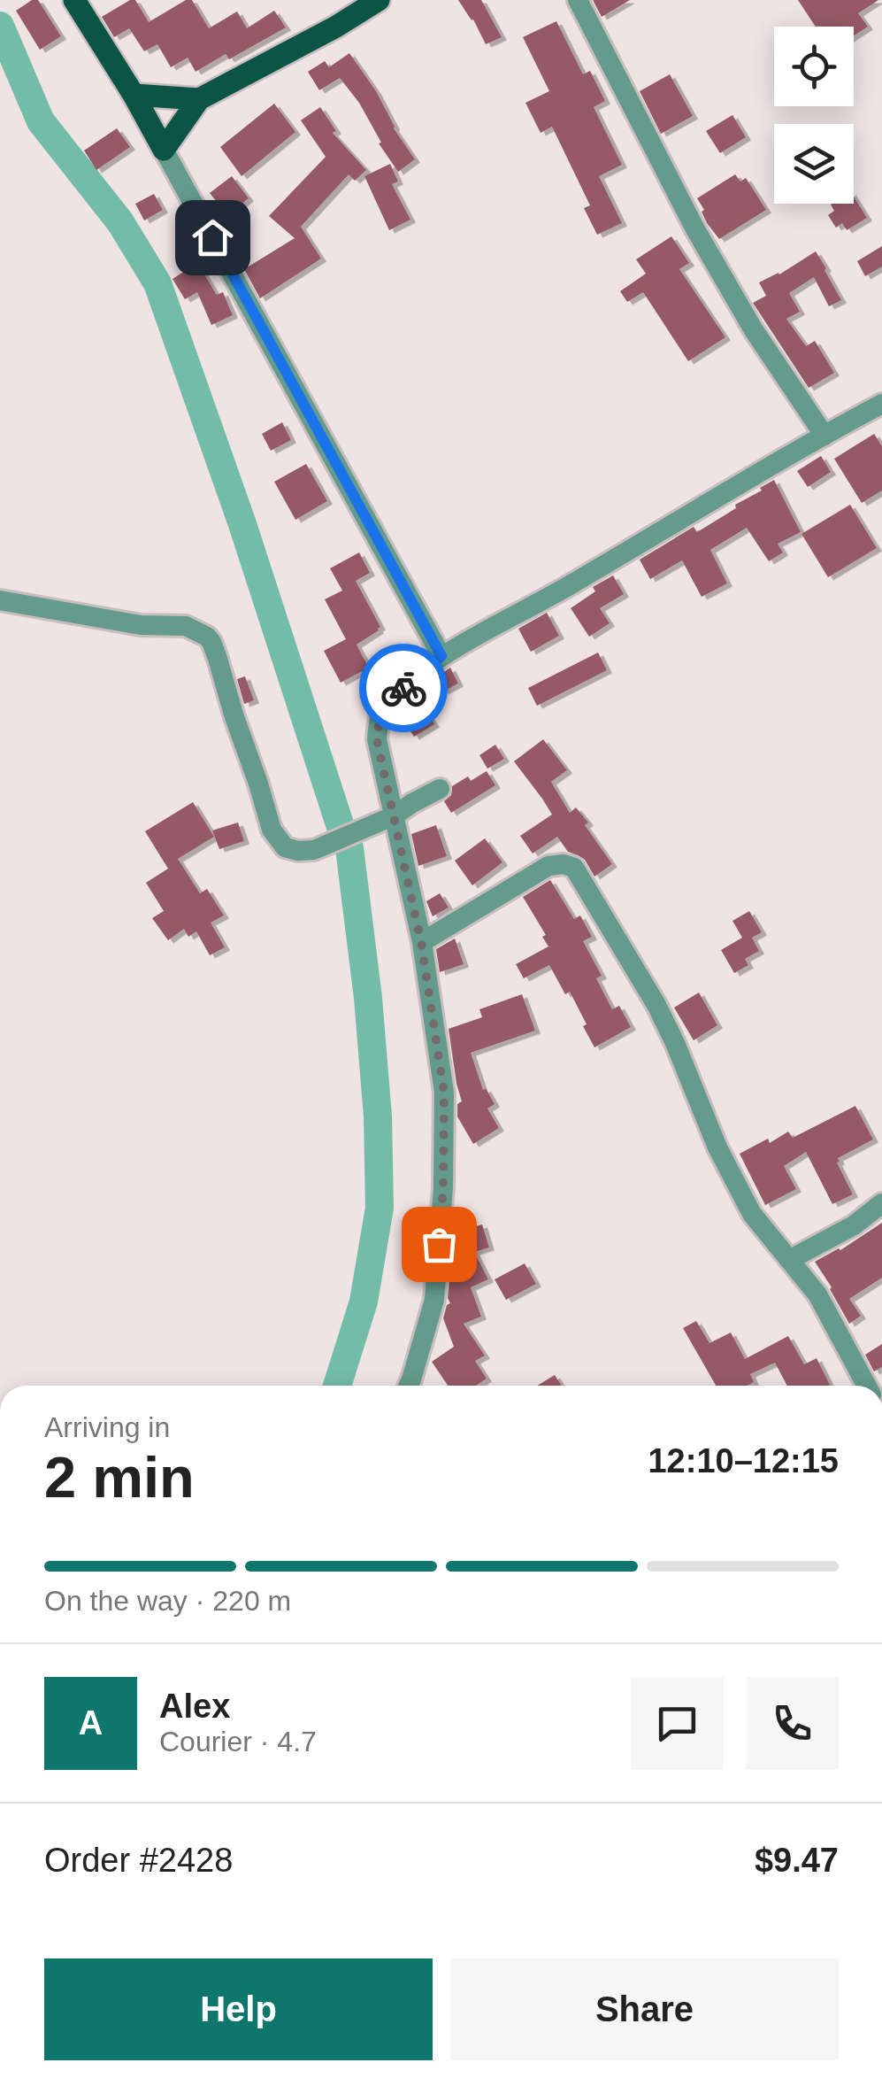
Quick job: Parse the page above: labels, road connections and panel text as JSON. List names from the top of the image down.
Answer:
{
  "page": {
    "heading": ["2 min", "Arriving in", "12:10–12:15"],
    "panel": [
      "Alex",
      "Courier · 4.7",
      "Order #2428",
      "$9.47"
    ],
    "bar": "On the way · 220 m",
    "round": "A",
    "buttons": ["Help", "Share"]
  }
}
